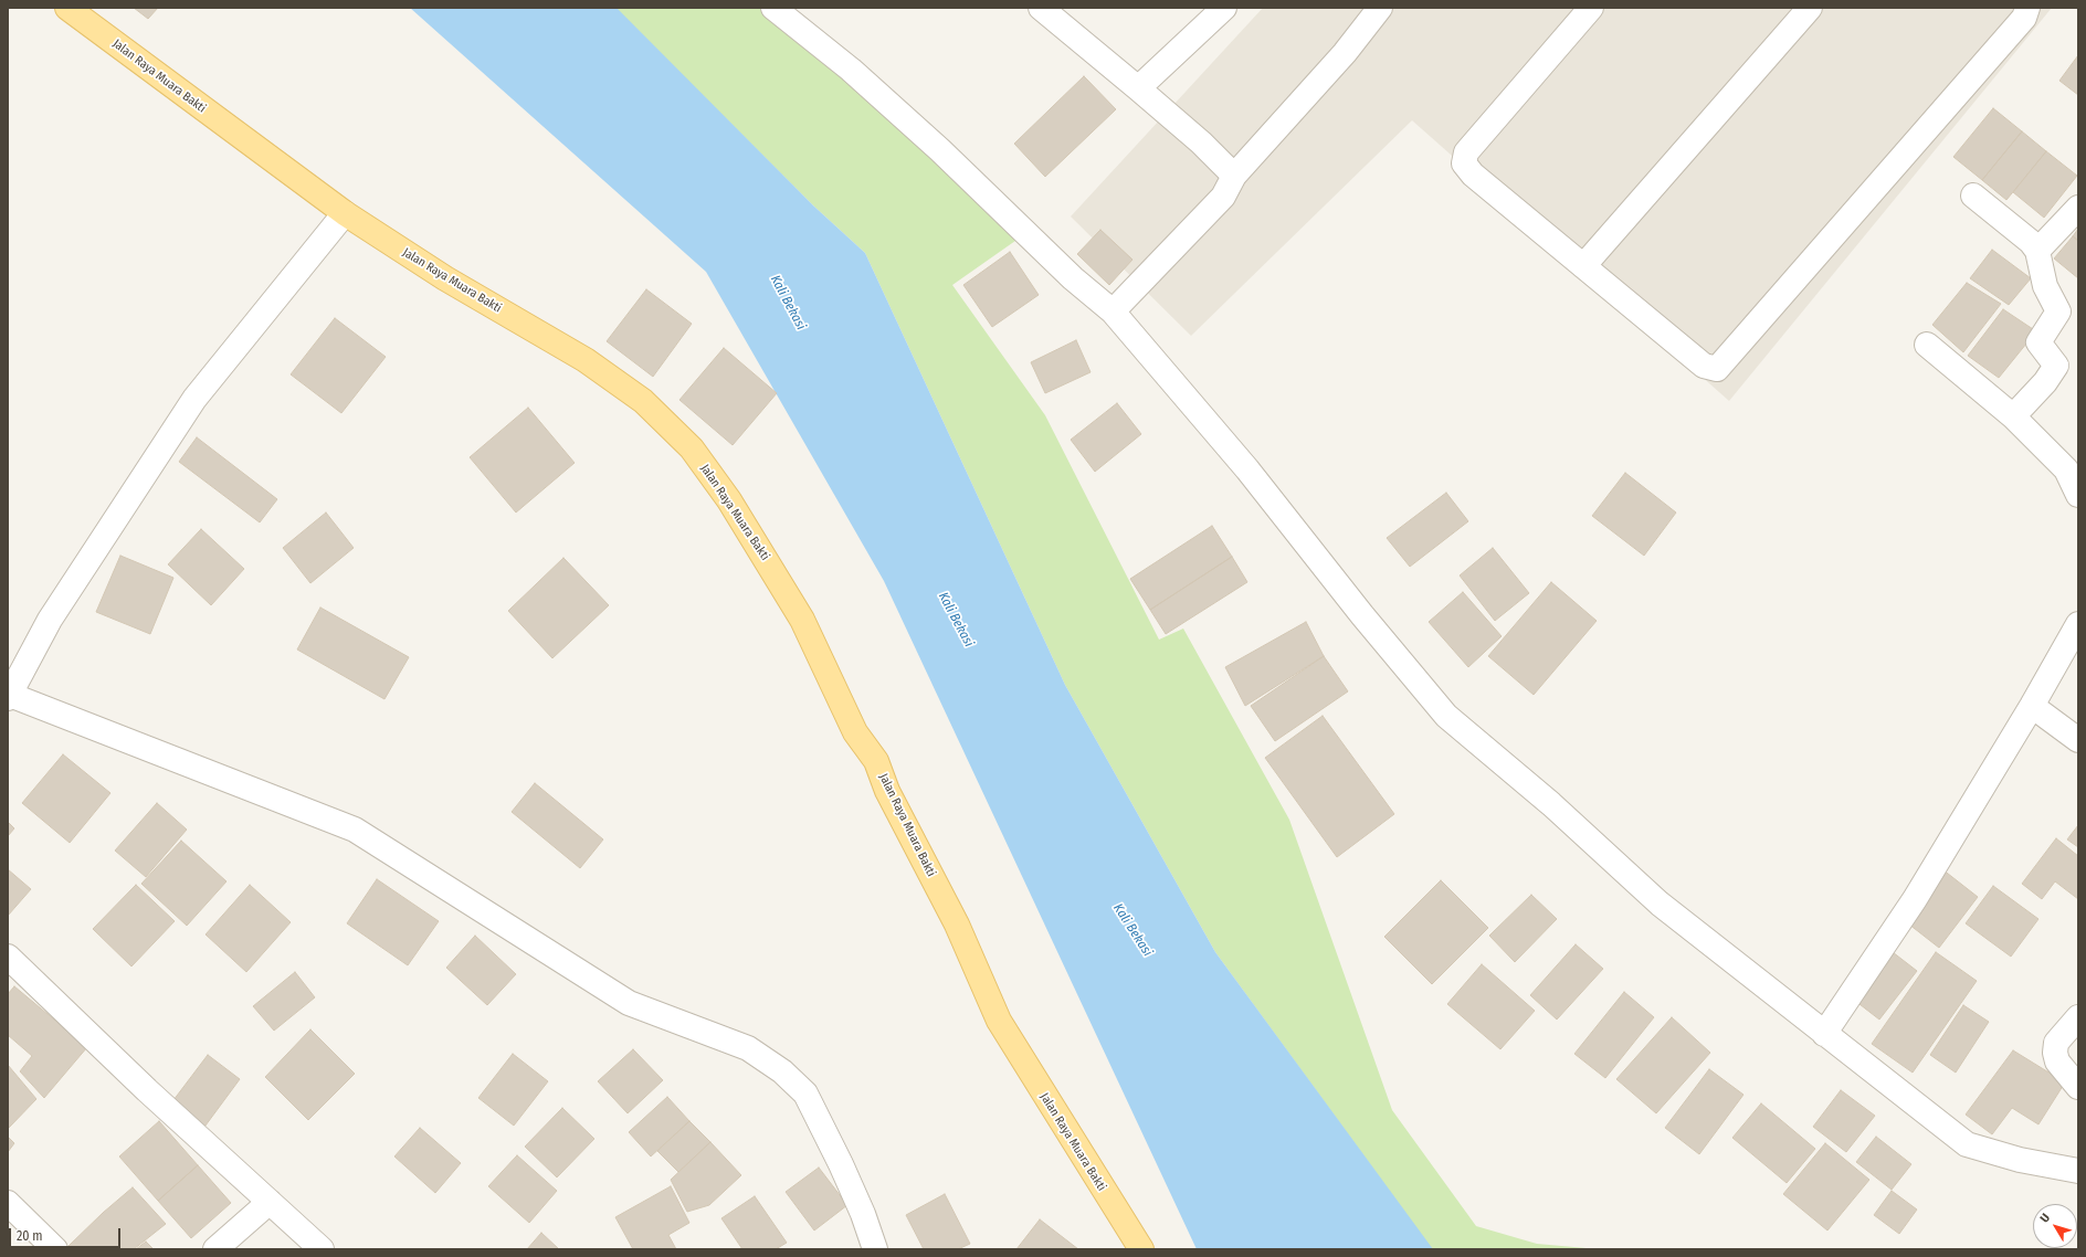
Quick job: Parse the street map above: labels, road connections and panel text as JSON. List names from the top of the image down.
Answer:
{
  "streets": {
    "main road": ["Jalan Raya Muara Bakti"]
  },
  "water": ["Kali Bekasi"],
  "scale_bar": "20 m",
  "north": "top left"
}
